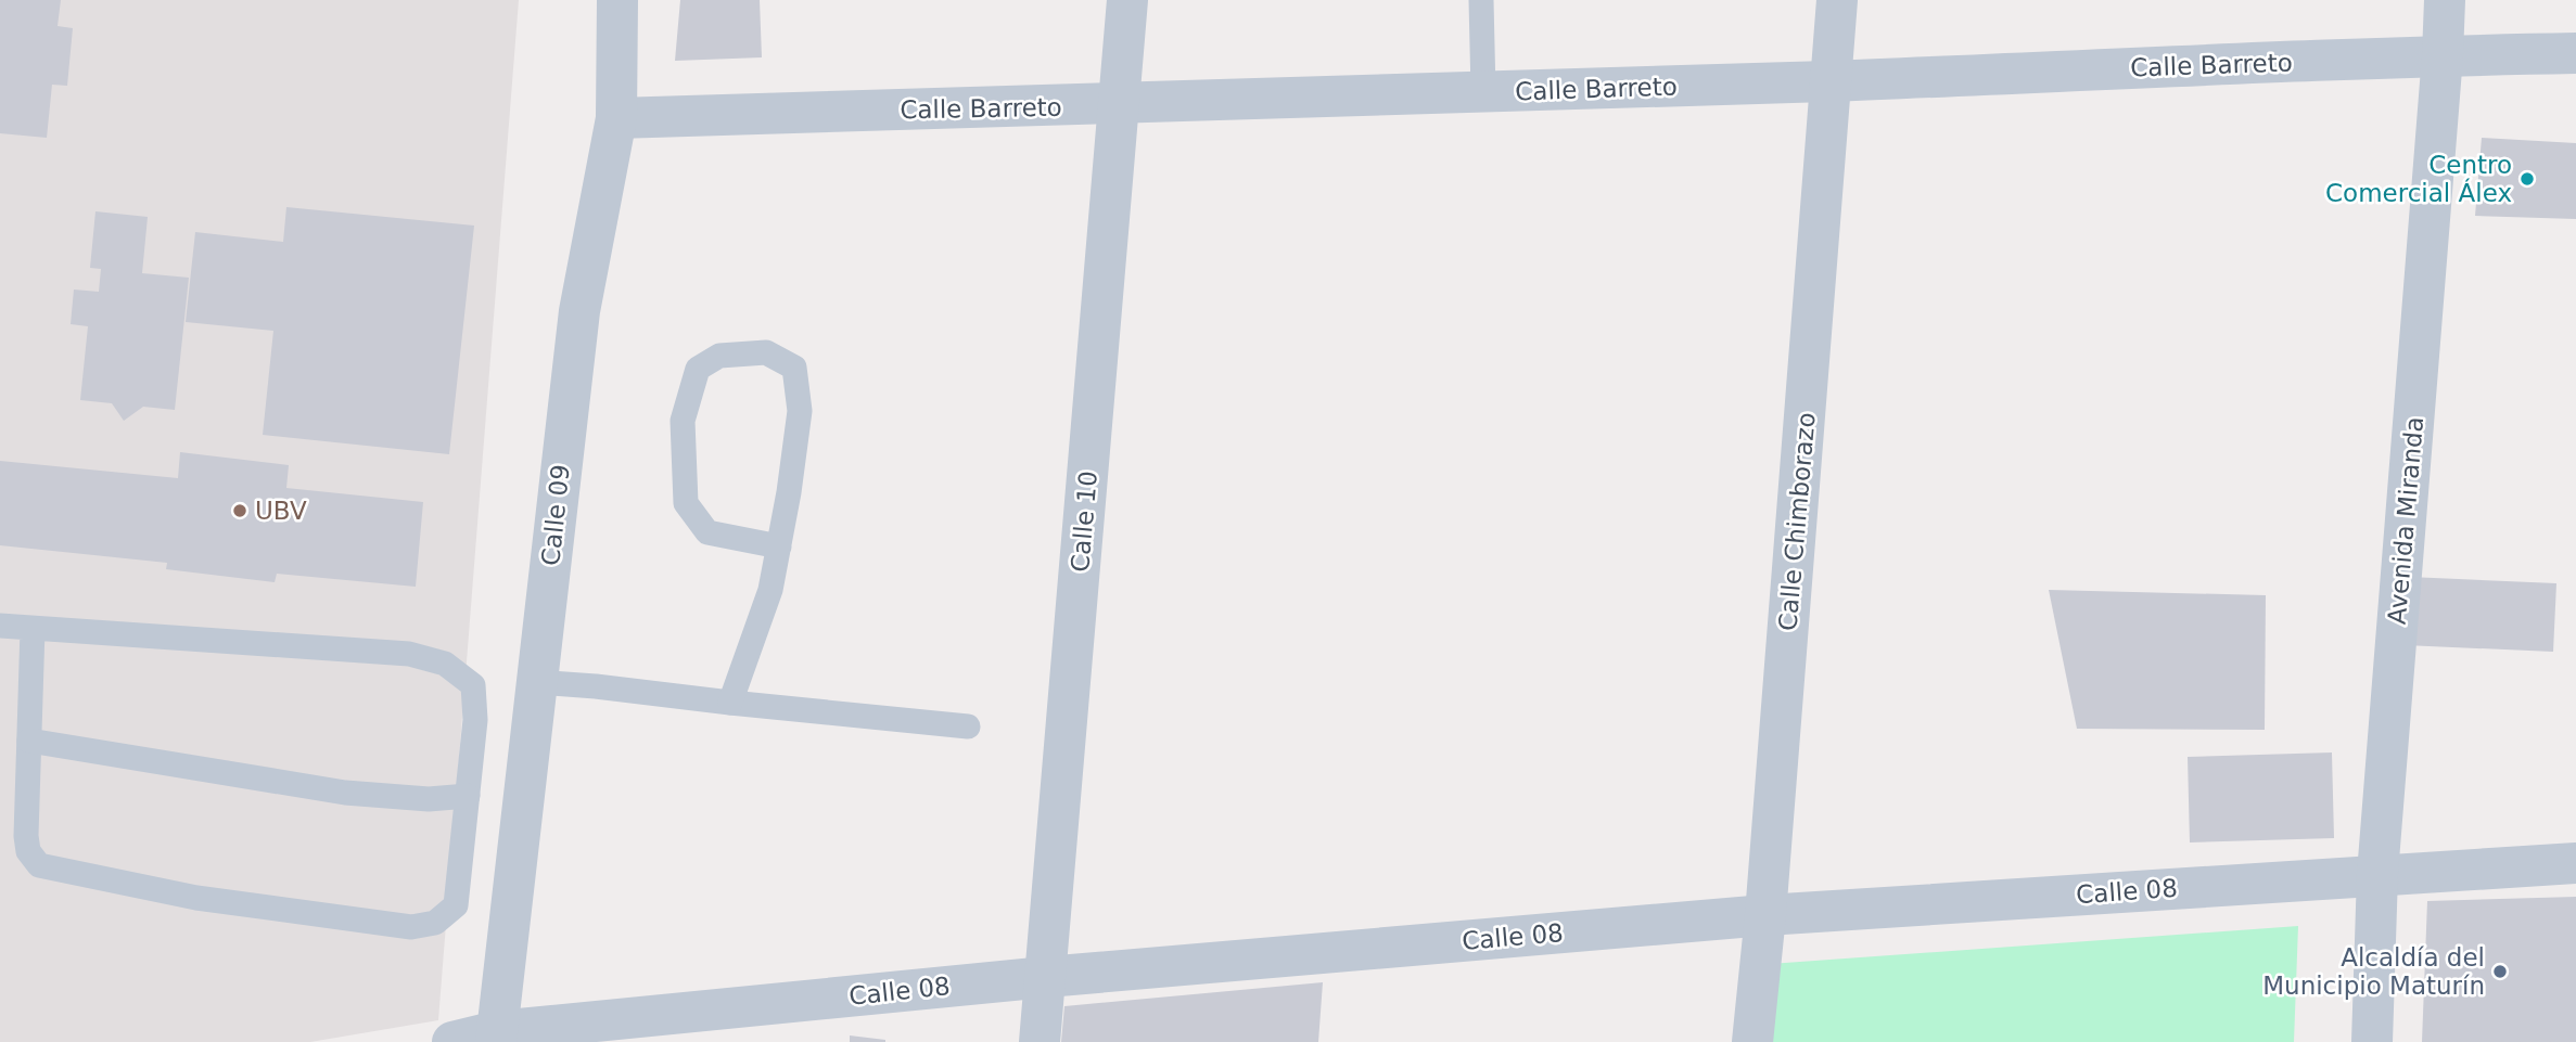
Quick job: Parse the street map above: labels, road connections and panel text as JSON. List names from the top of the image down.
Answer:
{
  "streets": {
    "street": [
      "Calle Barreto",
      "Calle 09",
      "Avenida Miranda",
      "Calle 10",
      "Calle Chimborazo",
      "Calle 08"
    ]
  },
  "crossings": [
    ["Calle Barreto", "Calle 09"],
    ["Calle Barreto", "Avenida Miranda"],
    ["Calle Barreto", "Calle 10"],
    ["Calle Barreto", "Calle Chimborazo"],
    ["Calle 09", "Calle 08"],
    ["Avenida Miranda", "Calle 08"],
    ["Calle 10", "Calle 08"],
    ["Calle Chimborazo", "Calle 08"]
  ],
  "places": ["Centro Comercial Álex", "UBV", "Alcaldía del Municipio Maturín"]
}
